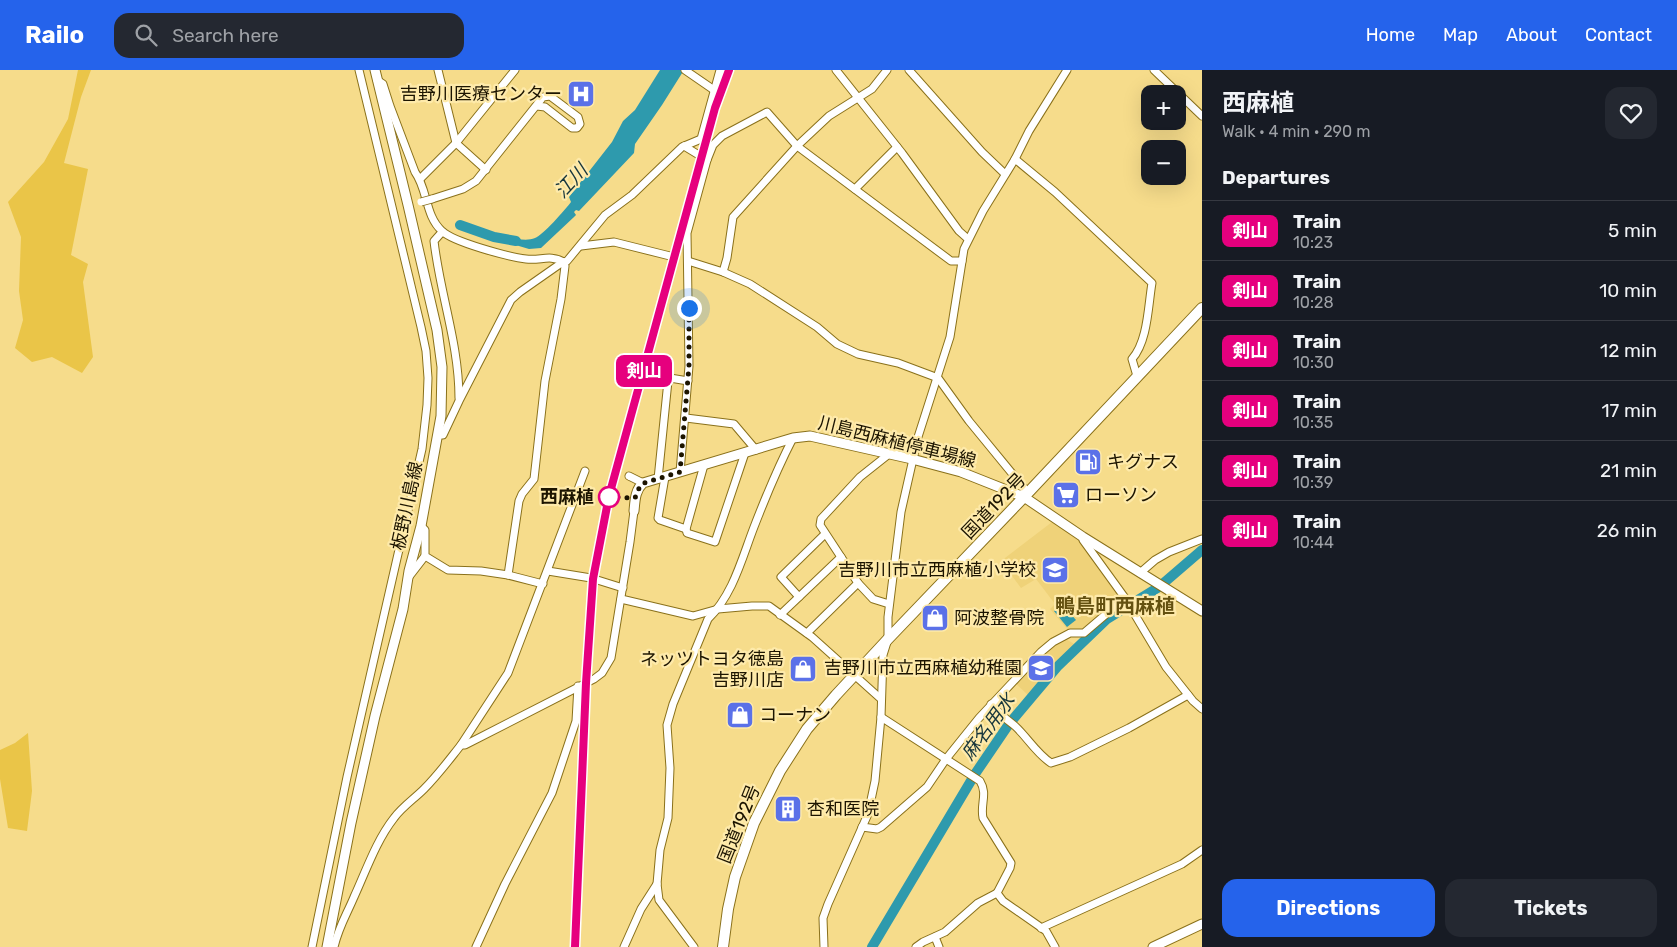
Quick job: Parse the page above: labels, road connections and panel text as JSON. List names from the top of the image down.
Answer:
{
  "streets": {
    "highway": ["国道192号"],
    "main road": ["川島西麻植停車場線", "板野川島線"]
  },
  "crossings": [
    ["川島西麻植停車場線", "国道192号"]
  ],
  "districts": ["鴨島町西麻植"],
  "water": ["江川", "麻名用水"],
  "places": {
    "hospital": ["吉野川医療センター"],
    "fuel station": ["キグナス"],
    "supermarket": ["ローソン"],
    "other": ["西麻植"],
    "school or university": ["吉野川市立西麻植小学校", "吉野川市立西麻植幼稚園"],
    "shop": ["阿波整骨院", "ネッツトヨタ徳島 吉野川店", "コーナン"],
    "building": ["杏和医院"]
  },
  "page": {
    "header": "Railo",
    "search": "Search here",
    "nav": [
      "Home",
      "Map",
      "About",
      "Contact"
    ],
    "on_map": "剣山",
    "heading": [
      ["西麻植", "Walk · 4 min · 290 m"],
      "Departures"
    ],
    "map_buttons": ["+", "−"],
    "list": [
      {
        "mark": "剣山",
        "name": "Train",
        "note": "10:23",
        "value": "5 min"
      },
      {
        "mark": "剣山",
        "name": "Train",
        "note": "10:28",
        "value": "10 min"
      },
      {
        "mark": "剣山",
        "name": "Train",
        "note": "10:30",
        "value": "12 min"
      },
      {
        "mark": "剣山",
        "name": "Train",
        "note": "10:35",
        "value": "17 min"
      },
      {
        "mark": "剣山",
        "name": "Train",
        "note": "10:39",
        "value": "21 min"
      },
      {
        "mark": "剣山",
        "name": "Train",
        "note": "10:44",
        "value": "26 min"
      }
    ],
    "buttons": ["Directions", "Tickets"]
  }
}
